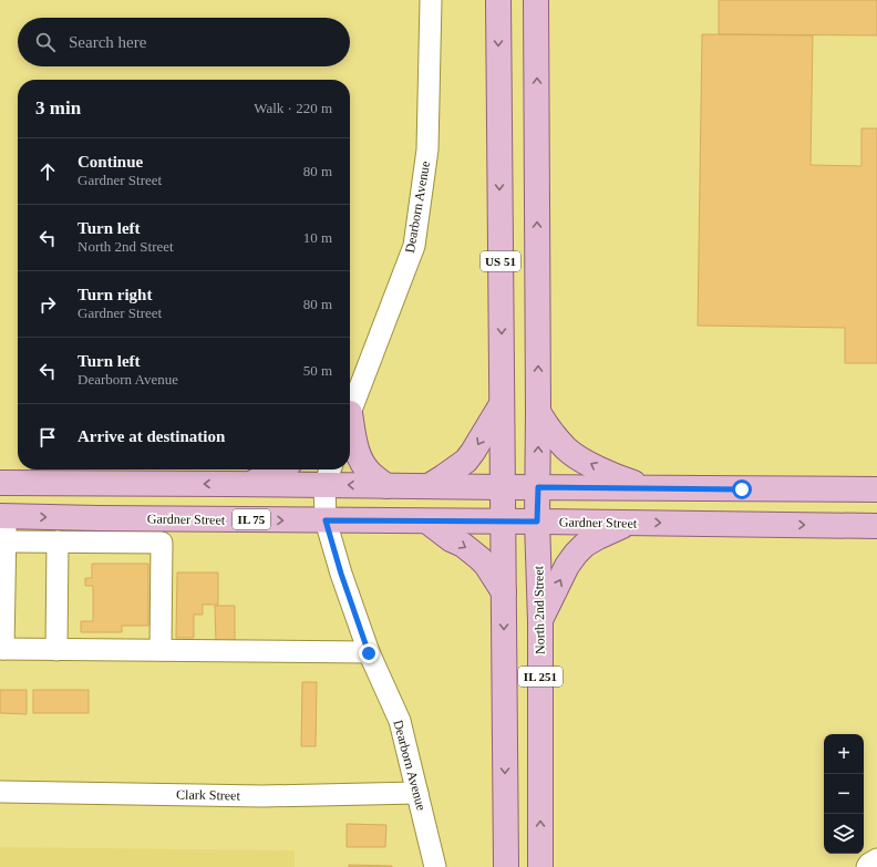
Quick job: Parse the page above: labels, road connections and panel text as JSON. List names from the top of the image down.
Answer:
{
  "streets": {
    "main road": [
      "US 51",
      "Gardner Street",
      "IL 75",
      "North 2nd Street",
      "IL 251"
    ],
    "street": ["Dearborn Avenue", "Clark Street"]
  },
  "crossings": [
    ["Dearborn Avenue", "Gardner Street"],
    ["Dearborn Avenue", "Clark Street"],
    ["US 51", "Gardner Street"],
    ["US 51", "IL 251"],
    ["Gardner Street", "North 2nd Street"],
    ["Gardner Street", "IL 251"],
    ["North 2nd Street", "IL 251"]
  ],
  "page": {
    "search": "Search here",
    "heading": ["3 min", "Walk · 220 m"],
    "list": [
      ["Continue", "Gardner Street", "80 m"],
      ["Turn left", "North 2nd Street", "10 m"],
      ["Turn right", "Gardner Street", "80 m"],
      ["Turn left", "Dearborn Avenue", "50 m"],
      "Arrive at destination"
    ],
    "map_buttons": ["+", "−"]
  }
}
